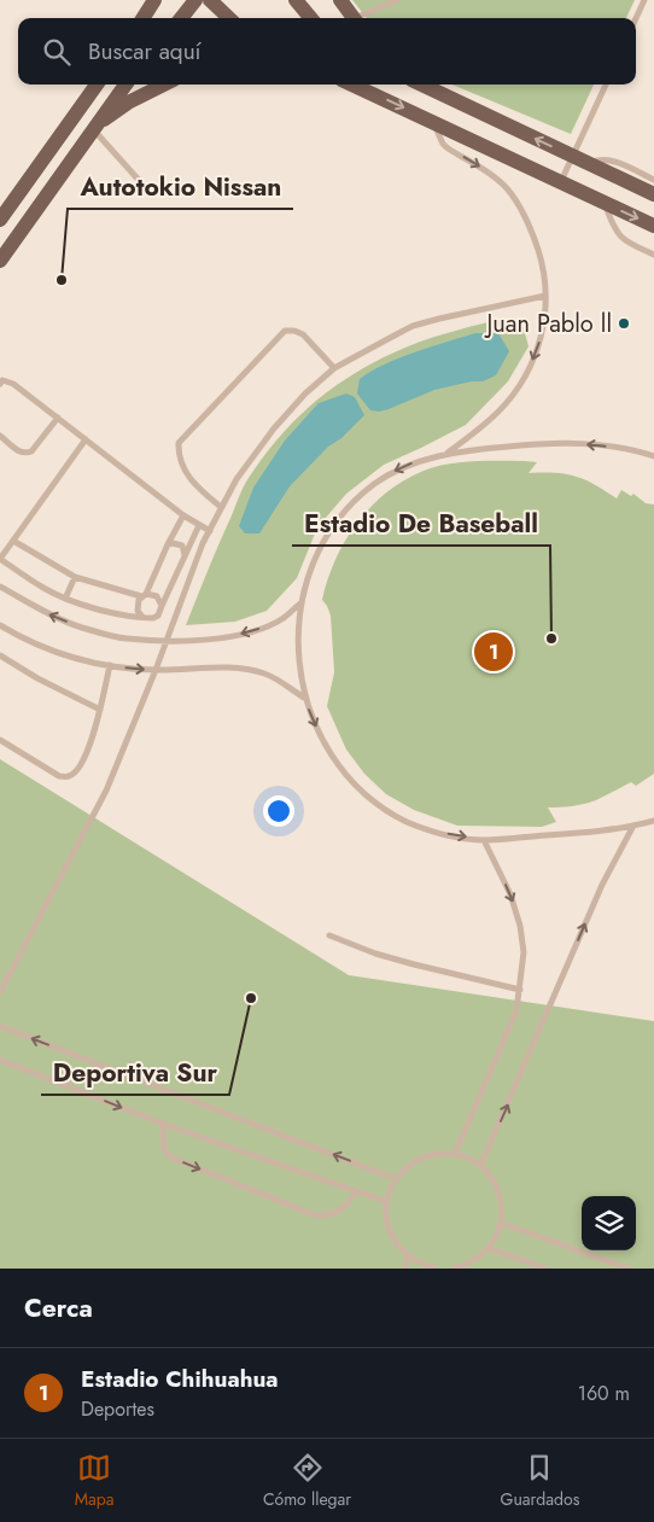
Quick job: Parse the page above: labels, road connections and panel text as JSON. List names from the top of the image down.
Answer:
{
  "places": [
    "Autotokio Nissan",
    "Juan Pablo ll",
    "Estadio De Baseball",
    "Deportiva Sur"
  ],
  "page": {
    "search": "Buscar aquí",
    "pins": "1",
    "heading": "Cerca",
    "list": [
      {
        "mark": "1",
        "name": "Estadio Chihuahua",
        "note": "Deportes",
        "value": "160 m"
      }
    ],
    "nav": ["Mapa", "Cómo llegar", "Guardados"]
  }
}
